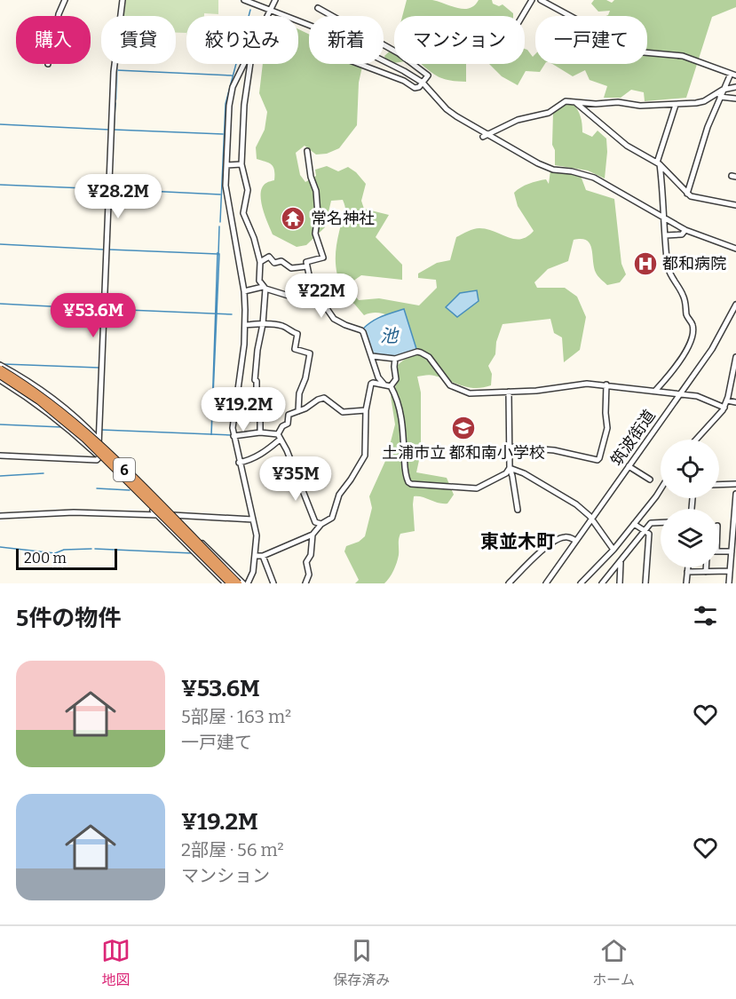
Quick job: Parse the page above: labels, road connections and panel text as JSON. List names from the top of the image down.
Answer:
{
  "streets": {
    "highway": ["6"],
    "street": ["筑波街道"]
  },
  "districts": ["東並木町"],
  "water": ["池"],
  "places": {
    "temple": ["常名神社"],
    "hospital": ["都和病院"],
    "school or university": ["土浦市立 都和南小学校"]
  },
  "scale_bar": "200 m",
  "page": {
    "chip": [
      "購入",
      "賃貸",
      "絞り込み",
      "新着",
      "マンション",
      "一戸建て"
    ],
    "price": [
      "¥28.2M",
      "¥22M",
      "¥53.6M",
      "¥19.2M",
      "¥35M"
    ],
    "scale": "200 m",
    "heading": "5件の物件",
    "list": [
      {
        "name": "¥53.6M",
        "note": "5部屋 · 163 m² · 一戸建て"
      },
      {
        "name": "¥19.2M",
        "note": "2部屋 · 56 m² · マンション"
      }
    ],
    "tabs": ["地図", "保存済み", "ホーム"]
  }
}
